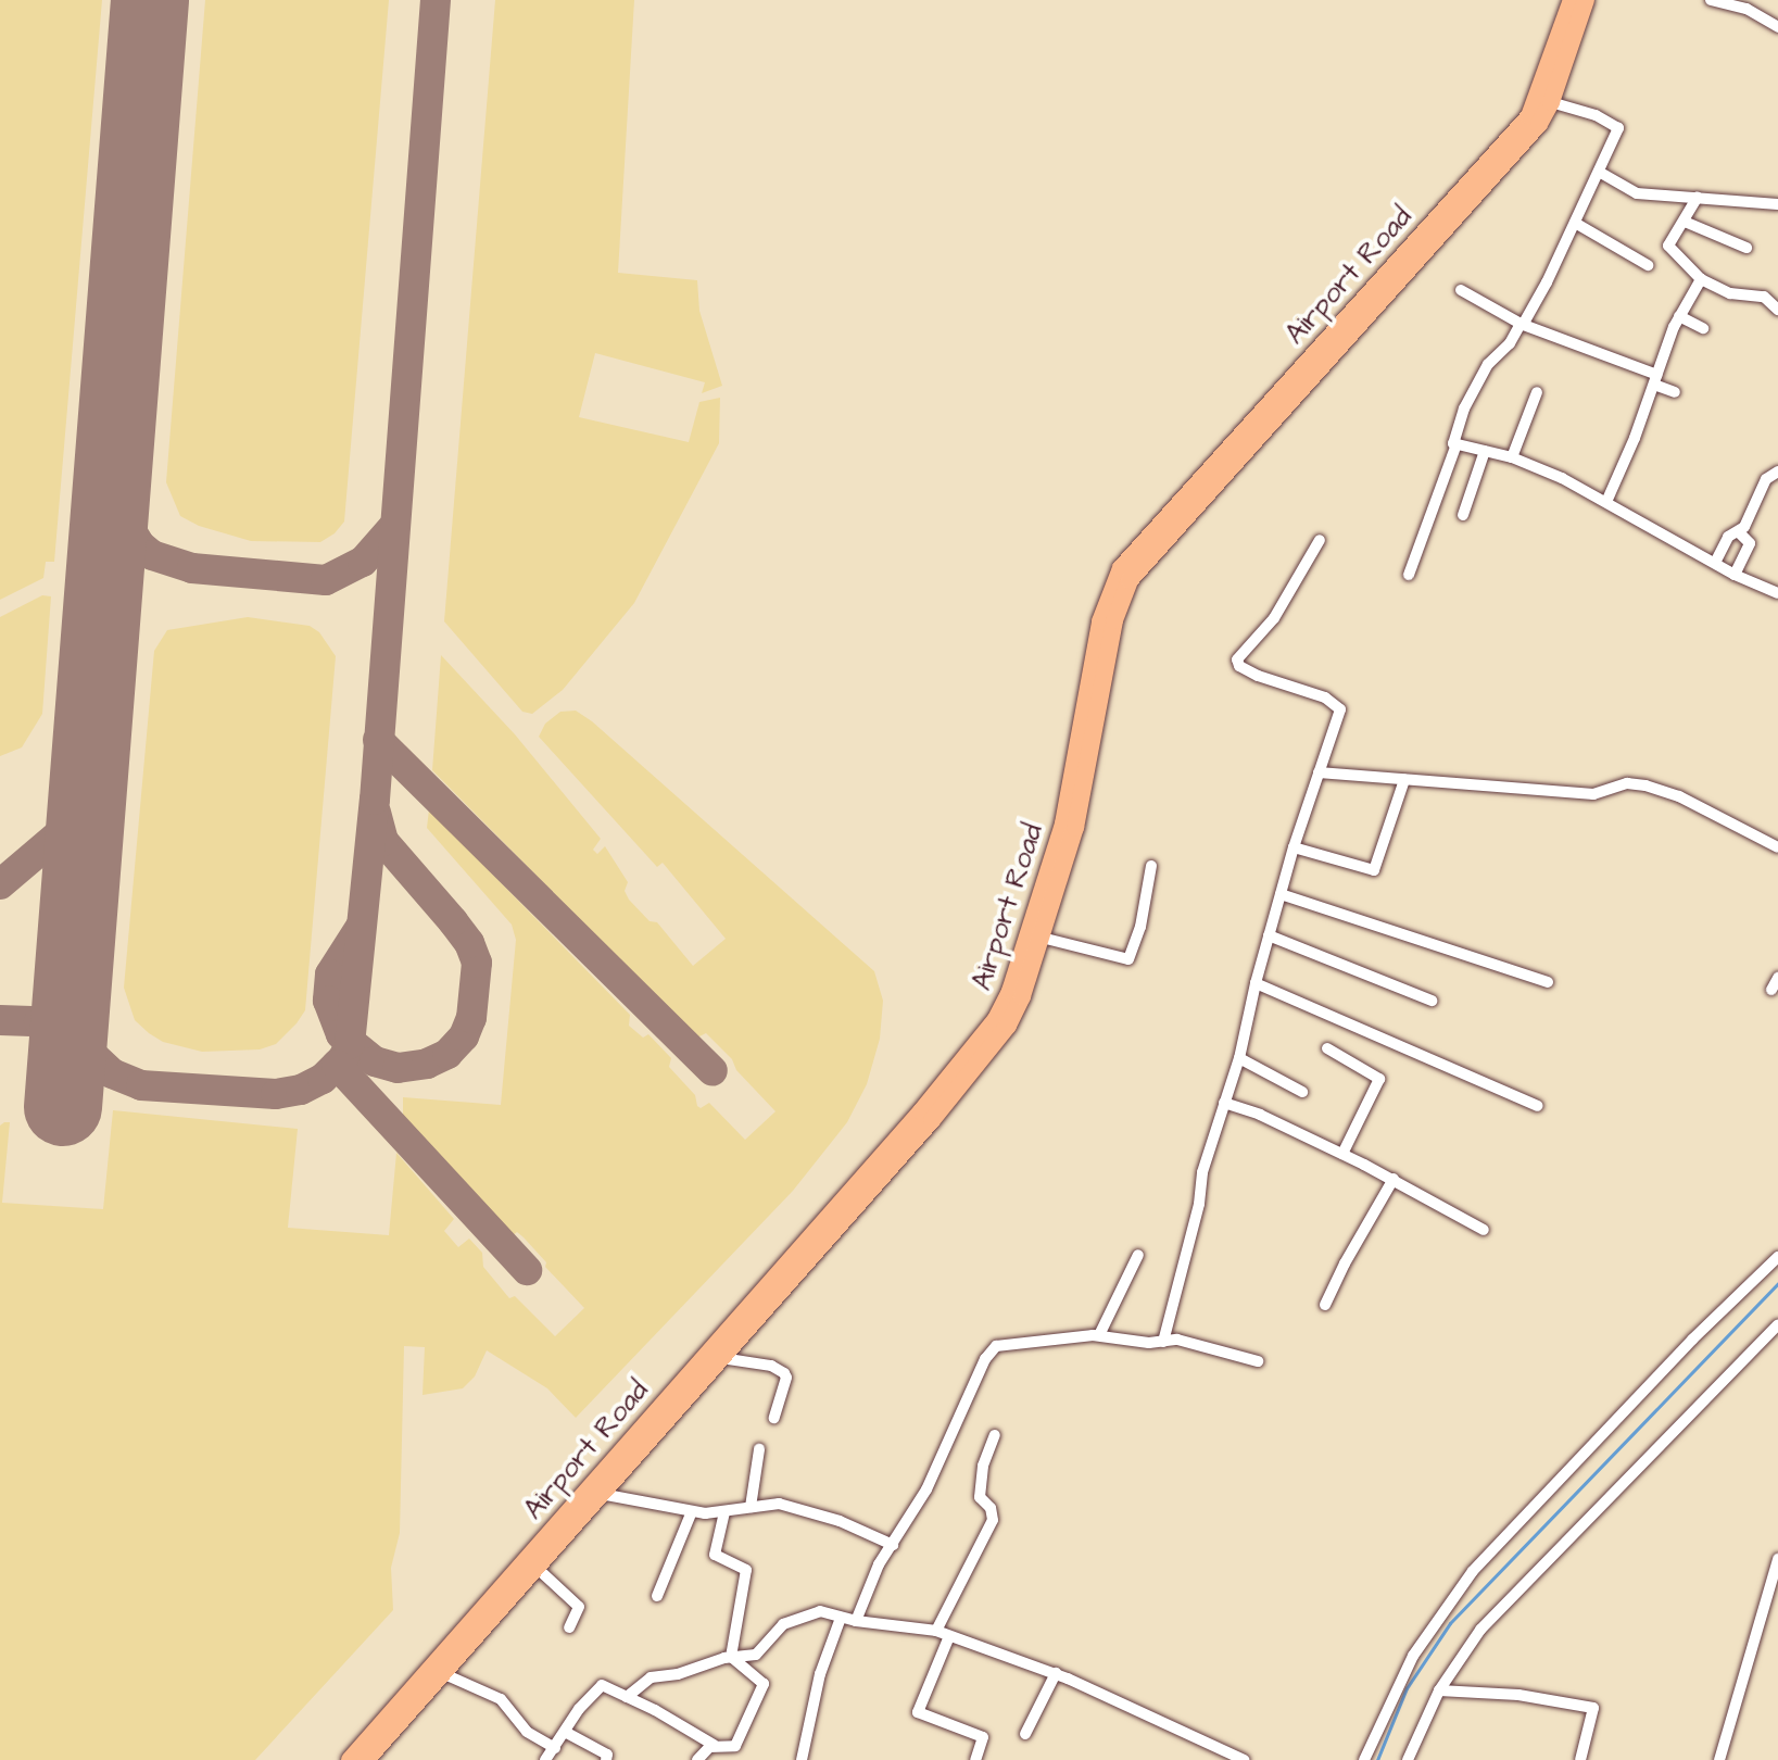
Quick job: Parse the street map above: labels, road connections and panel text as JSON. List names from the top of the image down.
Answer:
{
  "streets": {
    "main road": ["Airport Road"]
  }
}
